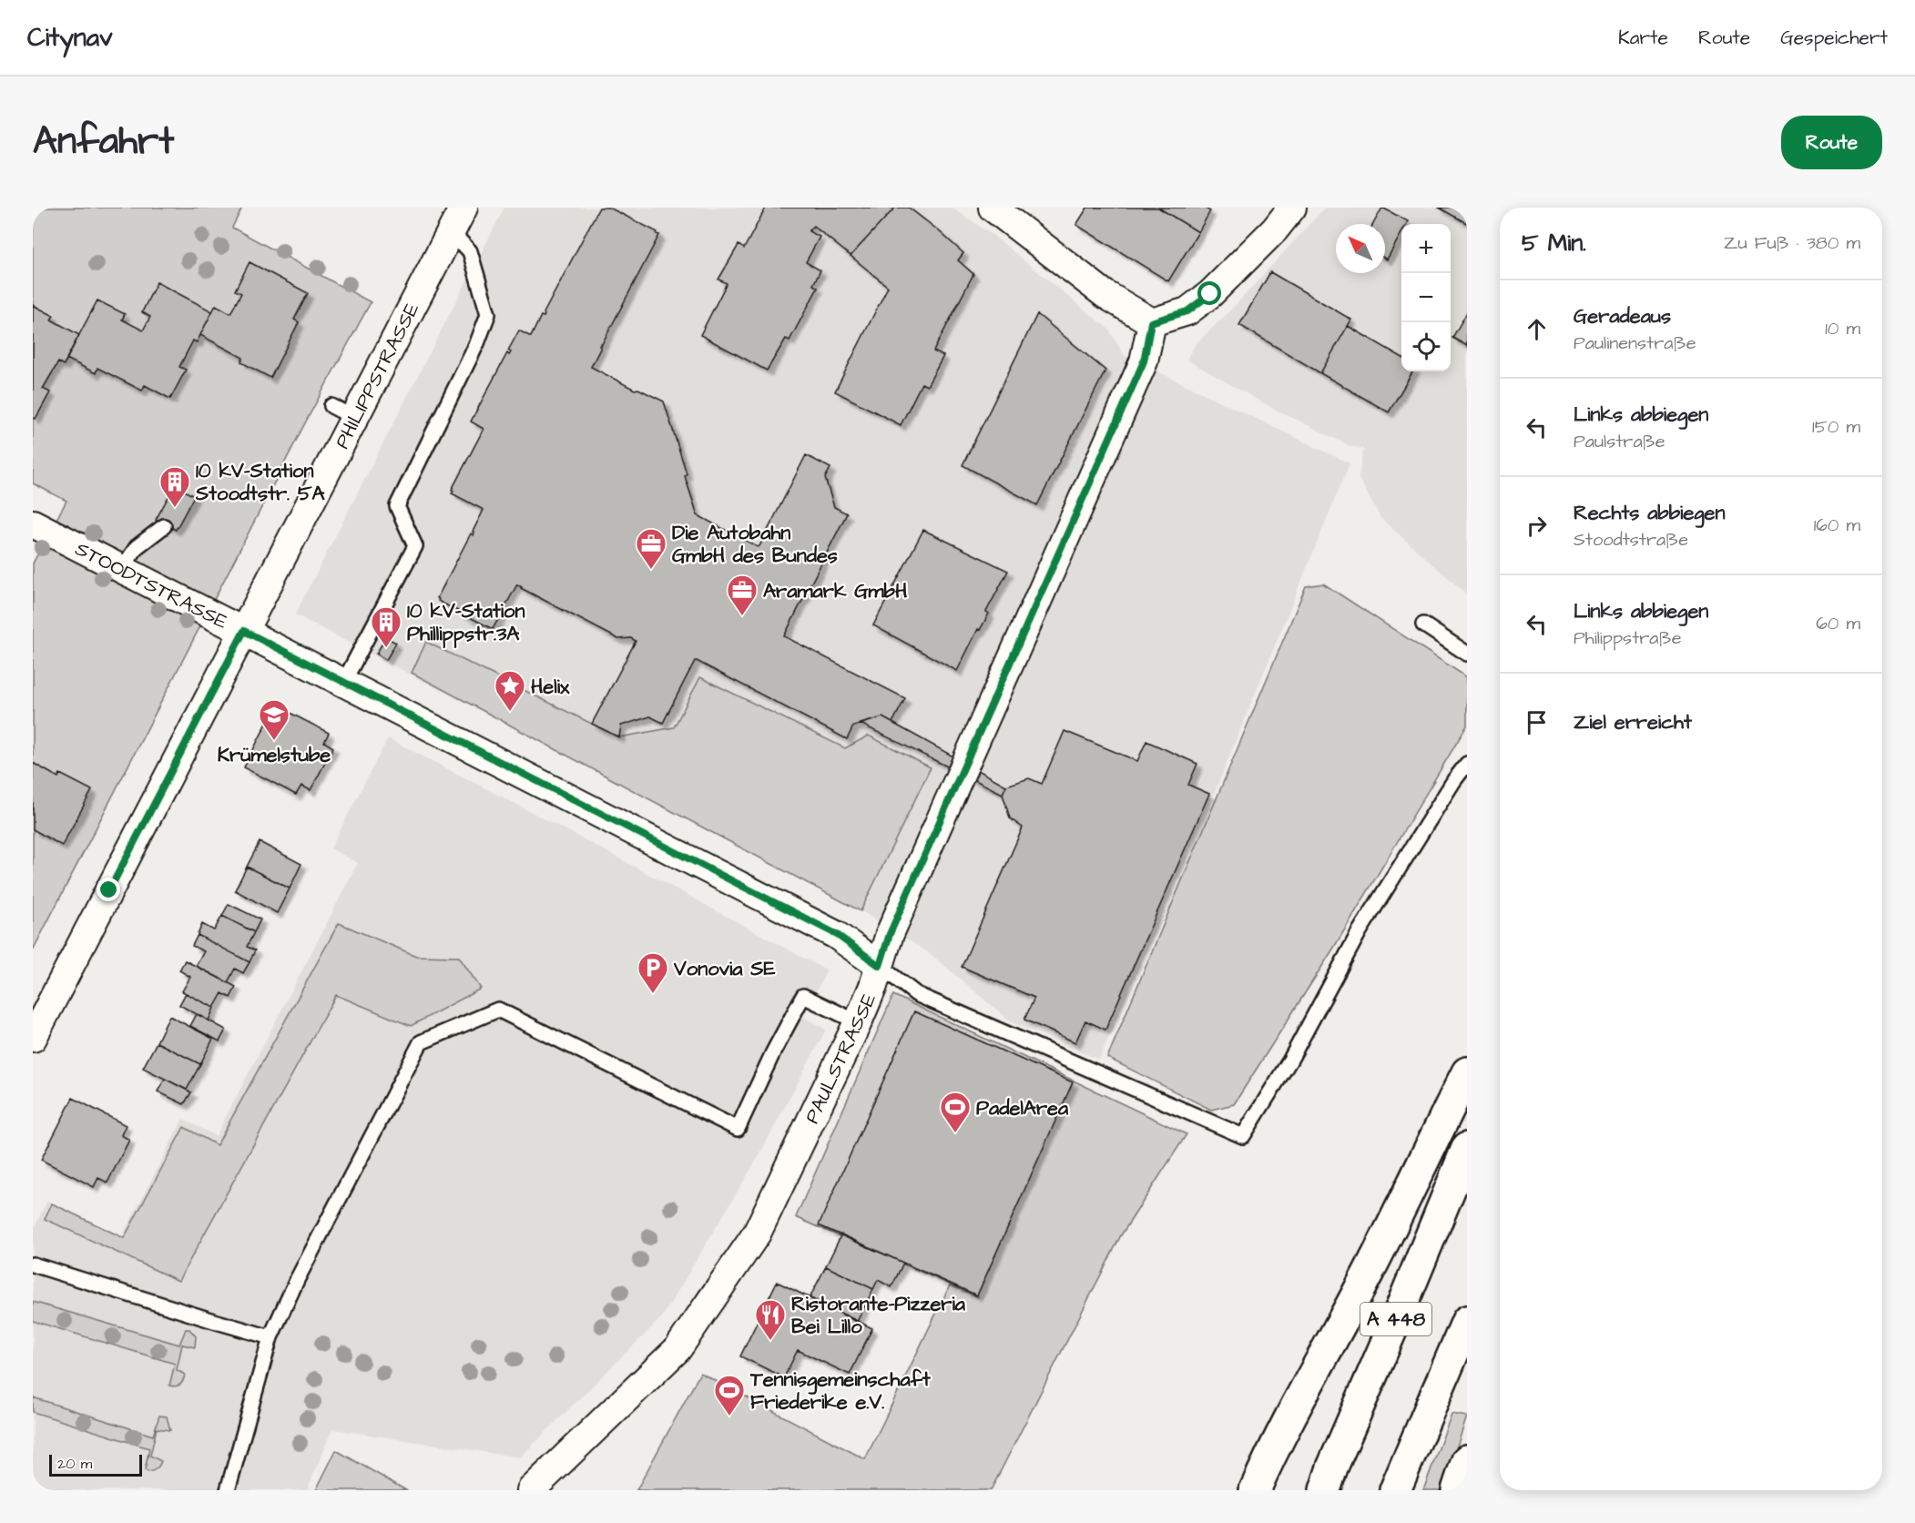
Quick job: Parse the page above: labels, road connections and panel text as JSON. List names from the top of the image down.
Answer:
{
  "streets": {
    "highway": ["A 448"],
    "street": ["PHILIPPSTRASSE", "STOODTSTRASSE", "PAULSTRASSE"]
  },
  "crossings": [
    ["PHILIPPSTRASSE", "STOODTSTRASSE"],
    ["STOODTSTRASSE", "PAULSTRASSE"]
  ],
  "places": {
    "building": ["10 kV-Station Stoodtstr. 5A", "10 kV-Station Phillippstr.3A"],
    "office": ["Die Autobahn GmbH des Bundes", "Aramark GmbH"],
    "place": ["Helix"],
    "school or university": ["Krümelstube"],
    "parking": ["Vonovia SE"],
    "sports": ["PadelArea", "Tennisgemeinschaft Friederike e.V."],
    "restaurant": ["Ristorante-Pizzeria Bei Lillo"]
  },
  "scale_bar": "20 m",
  "north": "top left",
  "page": {
    "header": "Citynav",
    "nav": ["Karte", "Route", "Gespeichert"],
    "title": "Anfahrt",
    "buttons": "Route",
    "heading": ["5 Min.", "Zu Fuß · 380 m"],
    "map_buttons": ["+", "−"],
    "list": [
      ["Geradeaus", "Paulinenstraße", "10 m"],
      ["Links abbiegen", "Paulstraße", "150 m"],
      ["Rechts abbiegen", "Stoodtstraße", "160 m"],
      ["Links abbiegen", "Philippstraße", "60 m"],
      "Ziel erreicht"
    ],
    "scale": "20 m"
  }
}
